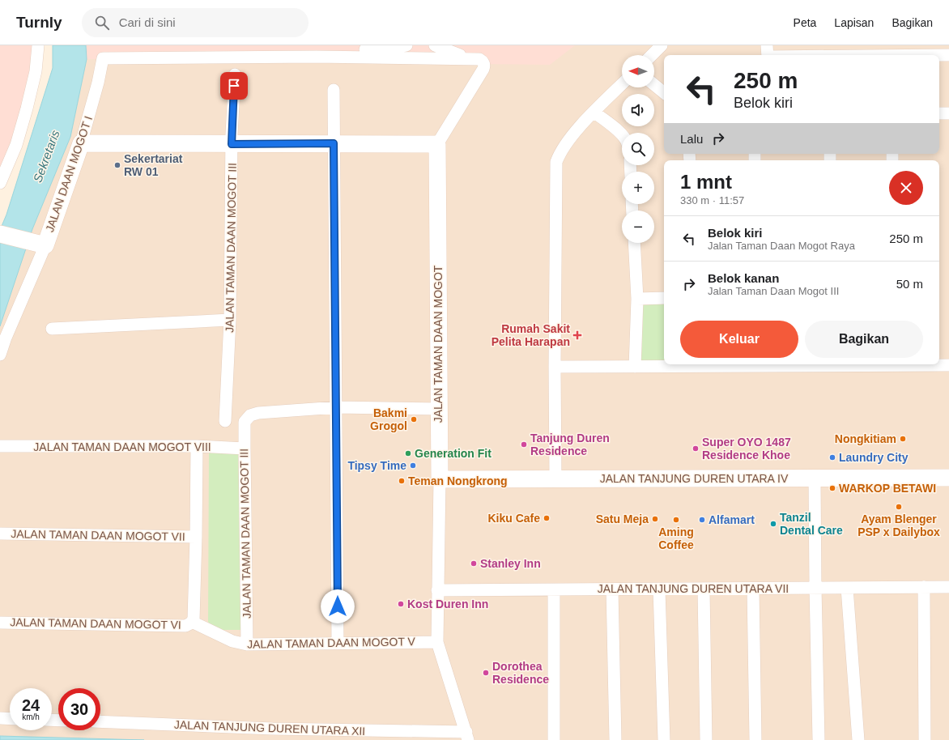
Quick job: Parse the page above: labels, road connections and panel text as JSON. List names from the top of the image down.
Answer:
{
  "streets": {
    "street": [
      "JALAN DAAN MOGOT I",
      "JALAN TAMAN DAAN MOGOT III",
      "JALAN TAMAN DAAN MOGOT",
      "JALAN TAMAN DAAN MOGOT VIII",
      "JALAN TANJUNG DUREN UTARA IV",
      "JALAN TAMAN DAAN MOGOT VII",
      "JALAN TANJUNG DUREN UTARA VII",
      "JALAN TAMAN DAAN MOGOT VI",
      "JALAN TAMAN DAAN MOGOT V",
      "JALAN TANJUNG DUREN UTARA XII"
    ]
  },
  "crossings": [
    ["JALAN TAMAN DAAN MOGOT III", "JALAN TAMAN DAAN MOGOT VIII"],
    ["JALAN TAMAN DAAN MOGOT III", "JALAN TAMAN DAAN MOGOT V"],
    ["JALAN TAMAN DAAN MOGOT", "JALAN TANJUNG DUREN UTARA IV"],
    ["JALAN TAMAN DAAN MOGOT", "JALAN TANJUNG DUREN UTARA VII"],
    ["JALAN TAMAN DAAN MOGOT", "JALAN TAMAN DAAN MOGOT V"],
    ["JALAN TAMAN DAAN MOGOT", "JALAN TANJUNG DUREN UTARA XII"],
    ["JALAN TAMAN DAAN MOGOT VI", "JALAN TAMAN DAAN MOGOT V"]
  ],
  "water": ["Sekretaris"],
  "places": {
    "other": [
      "Sekertariat RW 01",
      "Bakmi Grogol",
      "Nongkitiam",
      "Tanjung Duren Residence",
      "Super OYO 1487 Residence Khoe",
      "Generation Fit",
      "Laundry City",
      "Tipsy Time",
      "Teman Nongkrong",
      "WARKOP BETAWI",
      "Ayam Blenger PSP x Dailybox",
      "Kiku Cafe",
      "Satu Meja",
      "Aming Coffee",
      "Alfamart",
      "Tanzil Dental Care",
      "Stanley Inn",
      "Kost Duren Inn",
      "Dorothea Residence"
    ],
    "health": ["Rumah Sakit Pelita Harapan"]
  },
  "north": "left",
  "page": {
    "header": "Turnly",
    "search": "Cari di sini",
    "nav": ["Peta", "Lapisan", "Bagikan"],
    "map_buttons": ["+", "−"],
    "turn": ["250 m", "Belok kiri"],
    "then": "Lalu",
    "heading": ["1 mnt", "330 m · 11:57"],
    "list": [
      {
        "name": "Belok kiri",
        "note": "Jalan Taman Daan Mogot Raya",
        "value": "250 m"
      },
      {
        "name": "Belok kanan",
        "note": "Jalan Taman Daan Mogot III",
        "value": "50 m"
      }
    ],
    "buttons": ["Keluar", "Bagikan"],
    "speed": "24 km/h",
    "limit": "30"
  }
}
